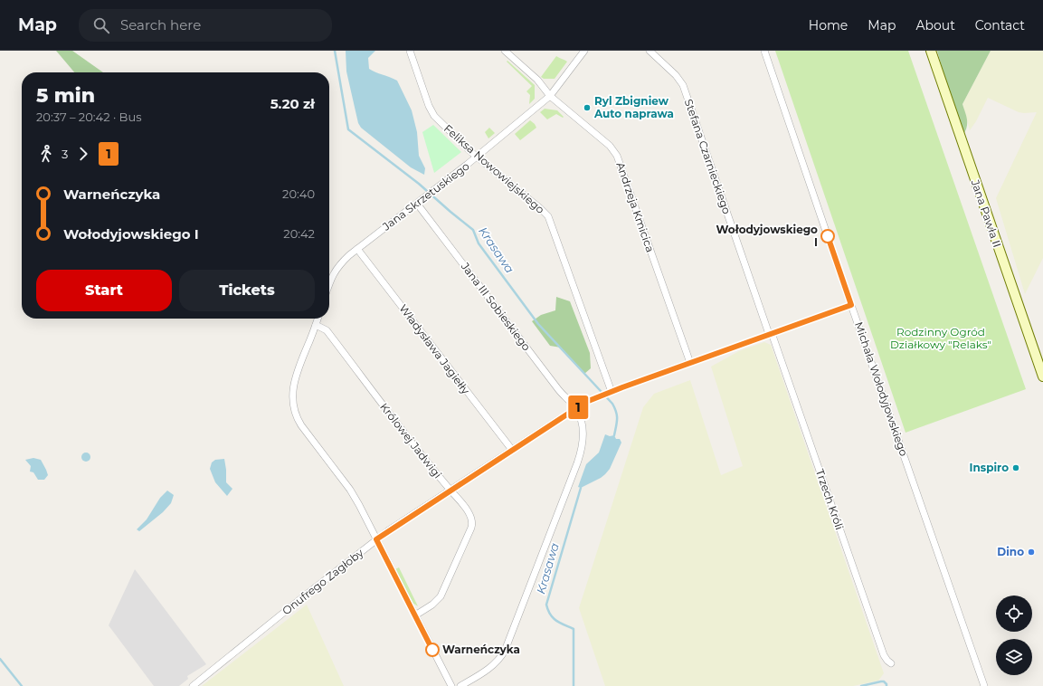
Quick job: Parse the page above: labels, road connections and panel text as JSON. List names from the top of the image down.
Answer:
{
  "streets": {
    "main road": ["Jana Pawła II"],
    "street": [
      "Stefana Czarnieckiego",
      "Feliksa Nowowiejskiego",
      "Jana Skrzetuskiego",
      "Andrzeja Kmicica",
      "Jana III Sobieskiego",
      "Władysława Jagiełły",
      "Michała Wołodyjowskiego",
      "Królowej Jadwigi",
      "Trzech Króli",
      "Onufrego Zagłoby"
    ]
  },
  "crossings": [
    ["Stefana Czarnieckiego", "Trzech Króli"],
    ["Stefana Czarnieckiego", "Onufrego Zagłoby"],
    ["Feliksa Nowowiejskiego", "Jana Skrzetuskiego"],
    ["Feliksa Nowowiejskiego", "Onufrego Zagłoby"],
    ["Jana Skrzetuskiego", "Andrzeja Kmicica"],
    ["Jana Skrzetuskiego", "Jana III Sobieskiego"],
    ["Jana Skrzetuskiego", "Władysława Jagiełły"],
    ["Andrzeja Kmicica", "Onufrego Zagłoby"],
    ["Jana III Sobieskiego", "Onufrego Zagłoby"],
    ["Władysława Jagiełły", "Onufrego Zagłoby"],
    ["Michała Wołodyjowskiego", "Onufrego Zagłoby"],
    ["Królowej Jadwigi", "Onufrego Zagłoby"],
    ["Trzech Króli", "Onufrego Zagłoby"]
  ],
  "water": ["Krasawa"],
  "parks": ["Rodzinny Ogród Działkowy \"Relaks\""],
  "places": [
    "Ryl Zbigniew Auto naprawa",
    "Wołodyjowskiego I",
    "Inspiro",
    "Dino",
    "Warneńczyka"
  ],
  "lines": ["bus line 1"],
  "page": {
    "header": "Map",
    "search": "Search here",
    "nav": [
      "Home",
      "Map",
      "About",
      "Contact"
    ],
    "on_map": "1",
    "heading": ["5 min", "20:37 – 20:42 · Bus", "5.20 zł"],
    "legs": ["3", "1"],
    "list": [
      {
        "name": "Warneńczyka",
        "value": "20:40"
      },
      {
        "name": "Wołodyjowskiego I",
        "value": "20:42"
      }
    ],
    "buttons": ["Start", "Tickets"]
  }
}
